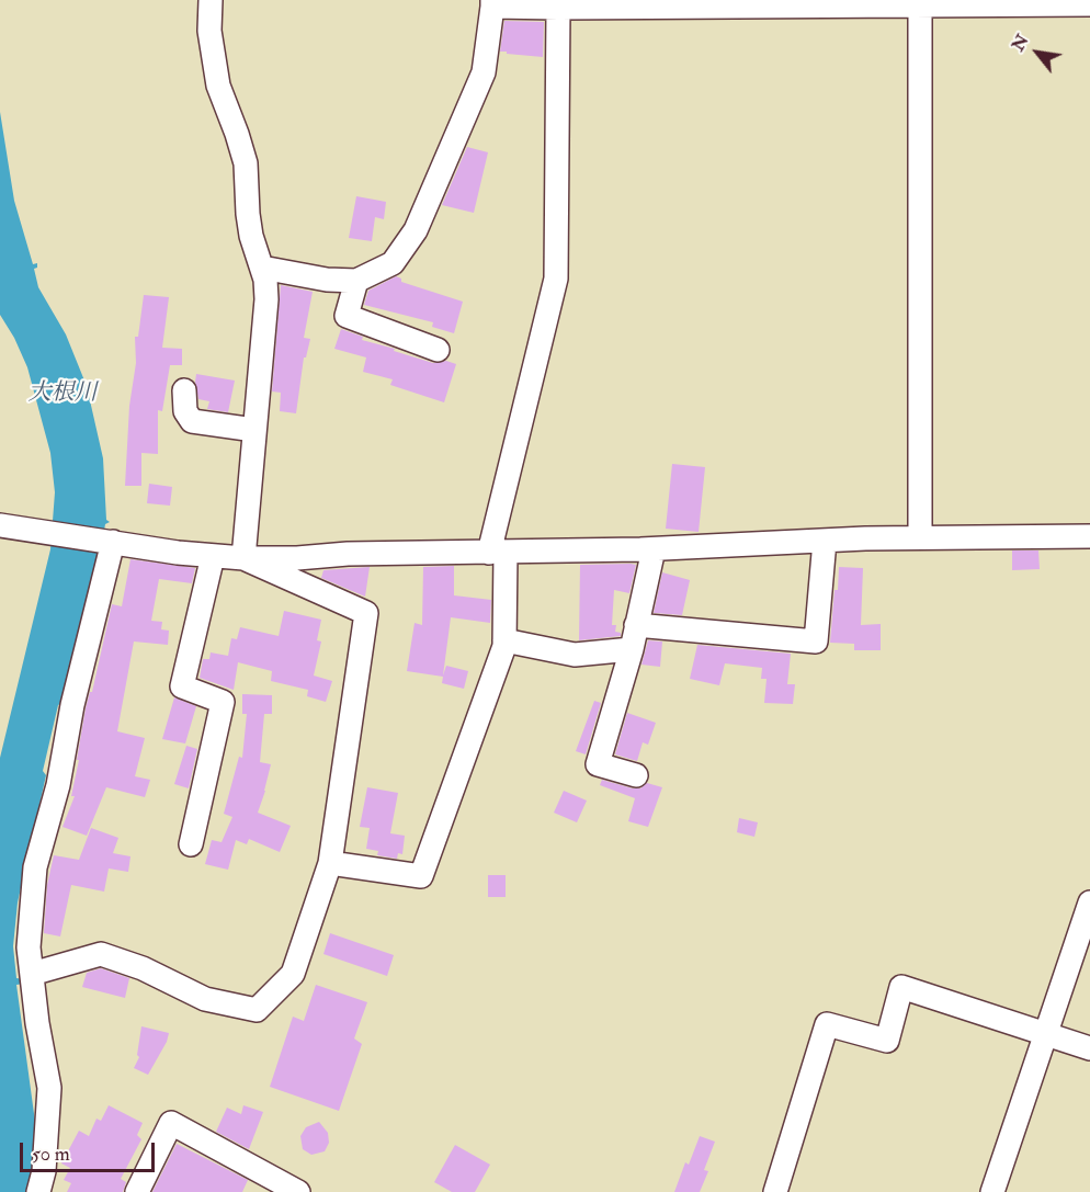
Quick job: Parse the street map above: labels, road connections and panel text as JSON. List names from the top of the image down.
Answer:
{
  "water": ["大根川"],
  "scale_bar": "50 m",
  "north": "top left"
}
